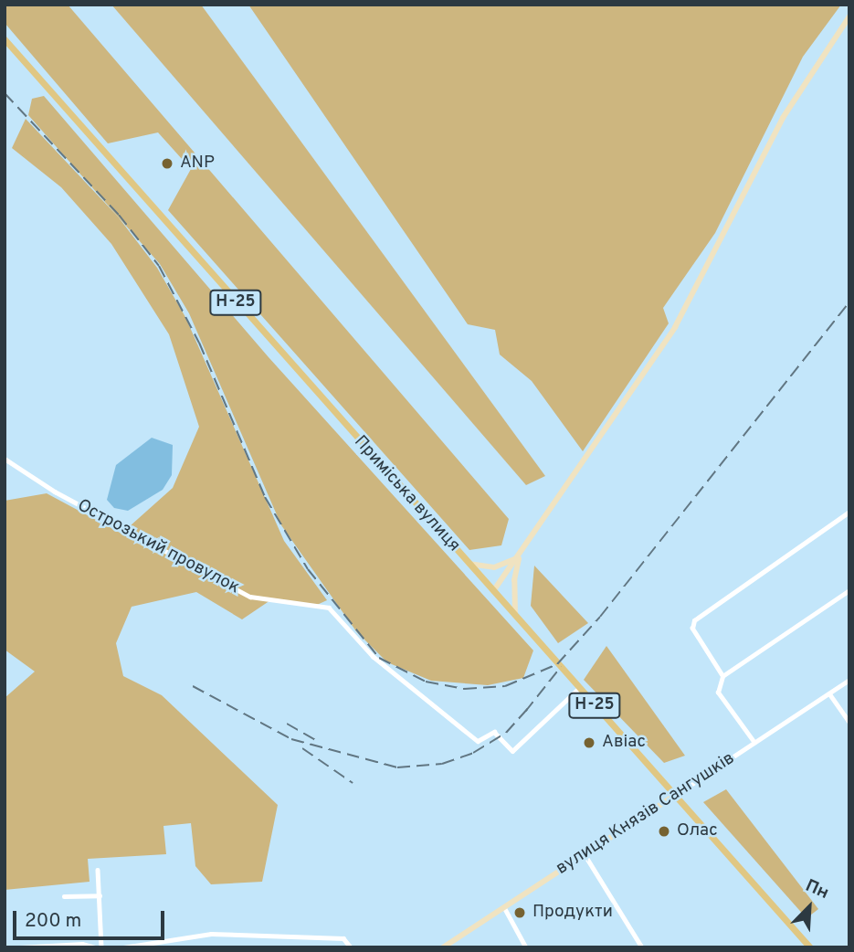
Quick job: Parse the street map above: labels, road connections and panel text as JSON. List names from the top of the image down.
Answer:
{
  "streets": {
    "main road": ["Н-25", "Приміська вулиця", "вулиця Князів Сангушків"],
    "street": ["Острозький провулок"]
  },
  "crossings": [
    ["Приміська вулиця", "Острозький провулок"],
    ["Приміська вулиця", "вулиця Князів Сангушків"]
  ],
  "places": [
    "ANP",
    "Авіас",
    "Олас",
    "Продукти"
  ],
  "scale_bar": "200 m",
  "north": "top right"
}
